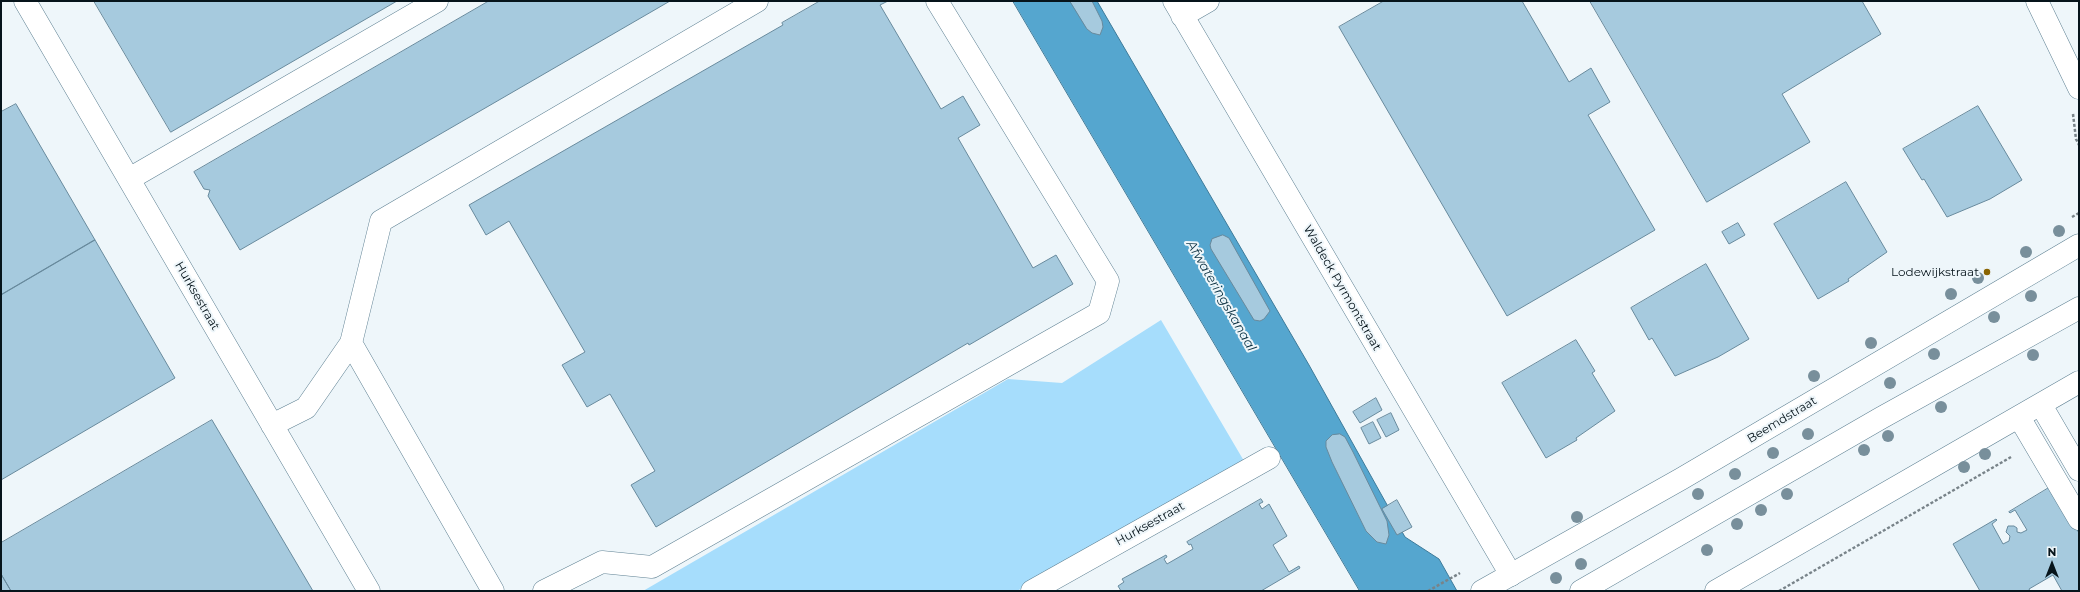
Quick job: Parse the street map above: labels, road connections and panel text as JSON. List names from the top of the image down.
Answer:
{
  "streets": {
    "street": ["Waldeck Pyrmontstraat", "Hurksestraat", "Beemdstraat"]
  },
  "crossings": [
    ["Waldeck Pyrmontstraat", "Beemdstraat"]
  ],
  "water": ["Afwateringskanaal"],
  "places": ["Lodewijkstraat"],
  "north": "top"
}
